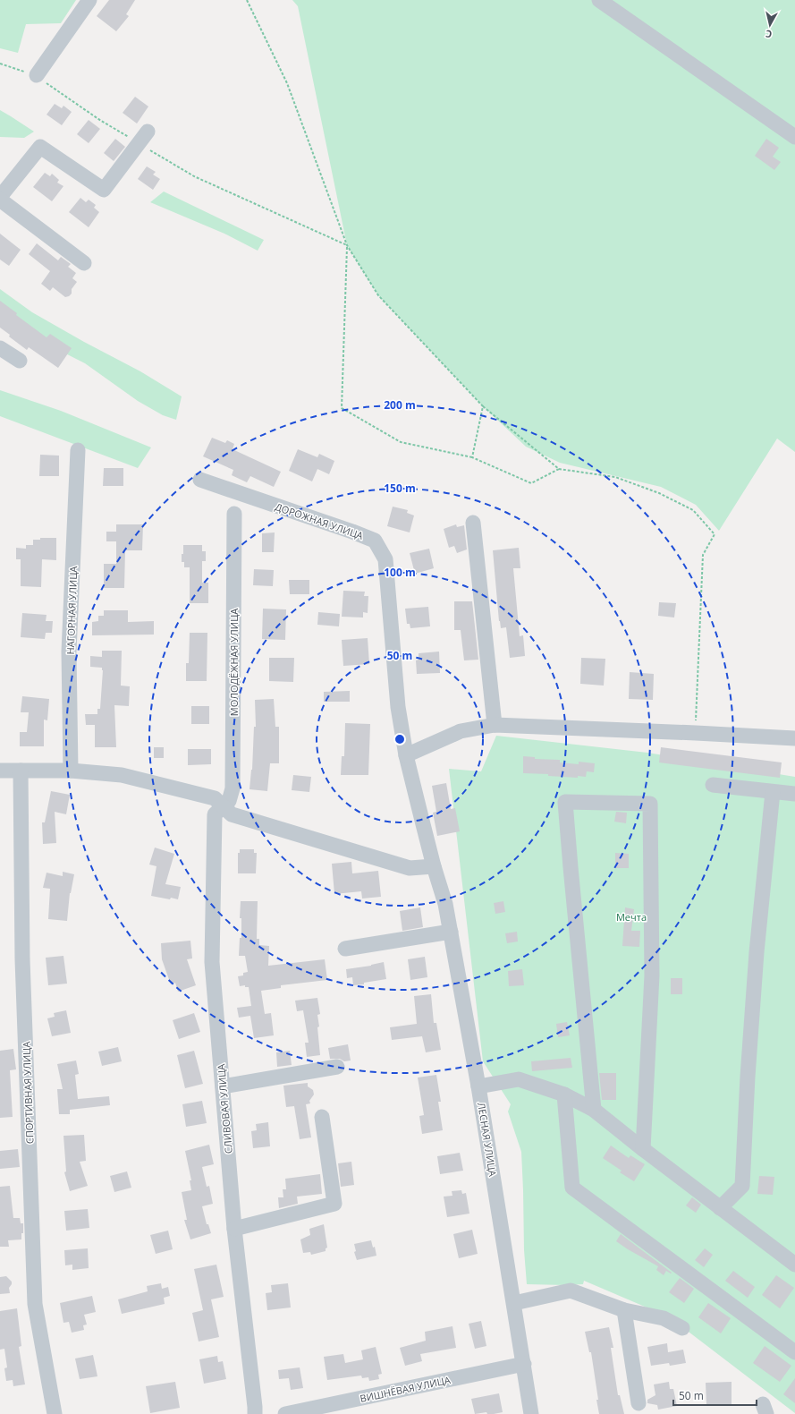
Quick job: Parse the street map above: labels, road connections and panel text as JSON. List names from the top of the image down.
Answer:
{
  "streets": {
    "street": [
      "ДОРОЖНАЯ УЛИЦА",
      "НАГОРНАЯ УЛИЦА",
      "МОЛОДЁЖНАЯ УЛИЦА",
      "СПОРТИВНАЯ УЛИЦА",
      "СЛИВОВАЯ УЛИЦА",
      "ЛЕСНАЯ УЛИЦА",
      "ВИШНЁВАЯ УЛИЦА"
    ]
  },
  "crossings": [
    ["ДОРОЖНАЯ УЛИЦА", "ЛЕСНАЯ УЛИЦА"],
    ["МОЛОДЁЖНАЯ УЛИЦА", "СЛИВОВАЯ УЛИЦА"],
    ["ЛЕСНАЯ УЛИЦА", "ВИШНЁВАЯ УЛИЦА"]
  ],
  "parks": ["Мечта"],
  "scale_bar": "50 m",
  "north": "bottom",
  "rings": [
    "200 m",
    "150 m",
    "100 m",
    "50 m"
  ]
}
